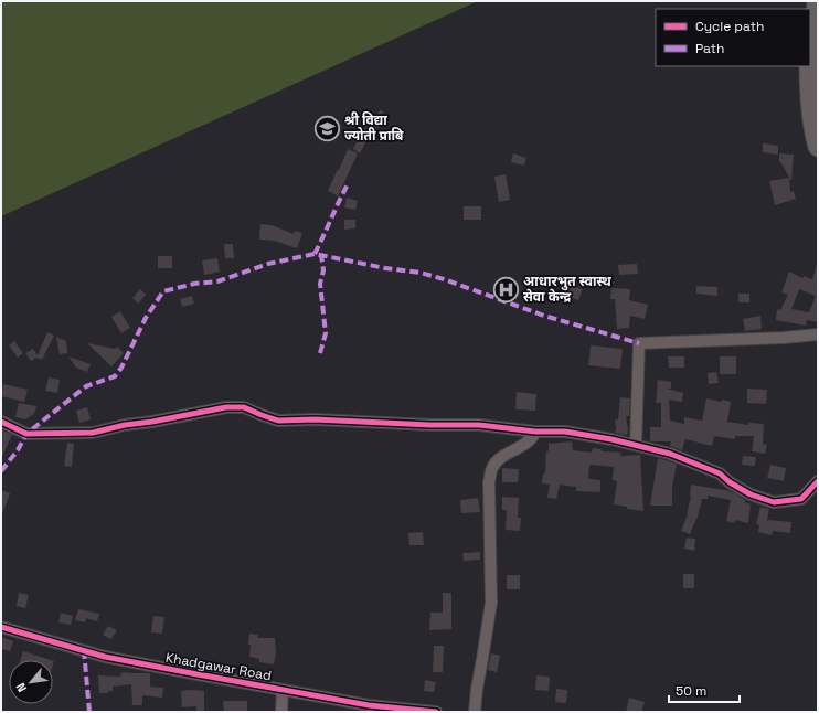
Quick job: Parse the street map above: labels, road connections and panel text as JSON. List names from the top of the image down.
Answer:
{
  "streets": {
    "street": ["Khadgawar Road"]
  },
  "places": {
    "school or university": ["श्री विद्या ज्योती प्राबि"],
    "hospital": ["आधारभुत स्वास्थ सेवा केन्द्र"]
  },
  "legend": ["Cycle path", "Path"],
  "scale_bar": "50 m",
  "north": "bottom left"
}
